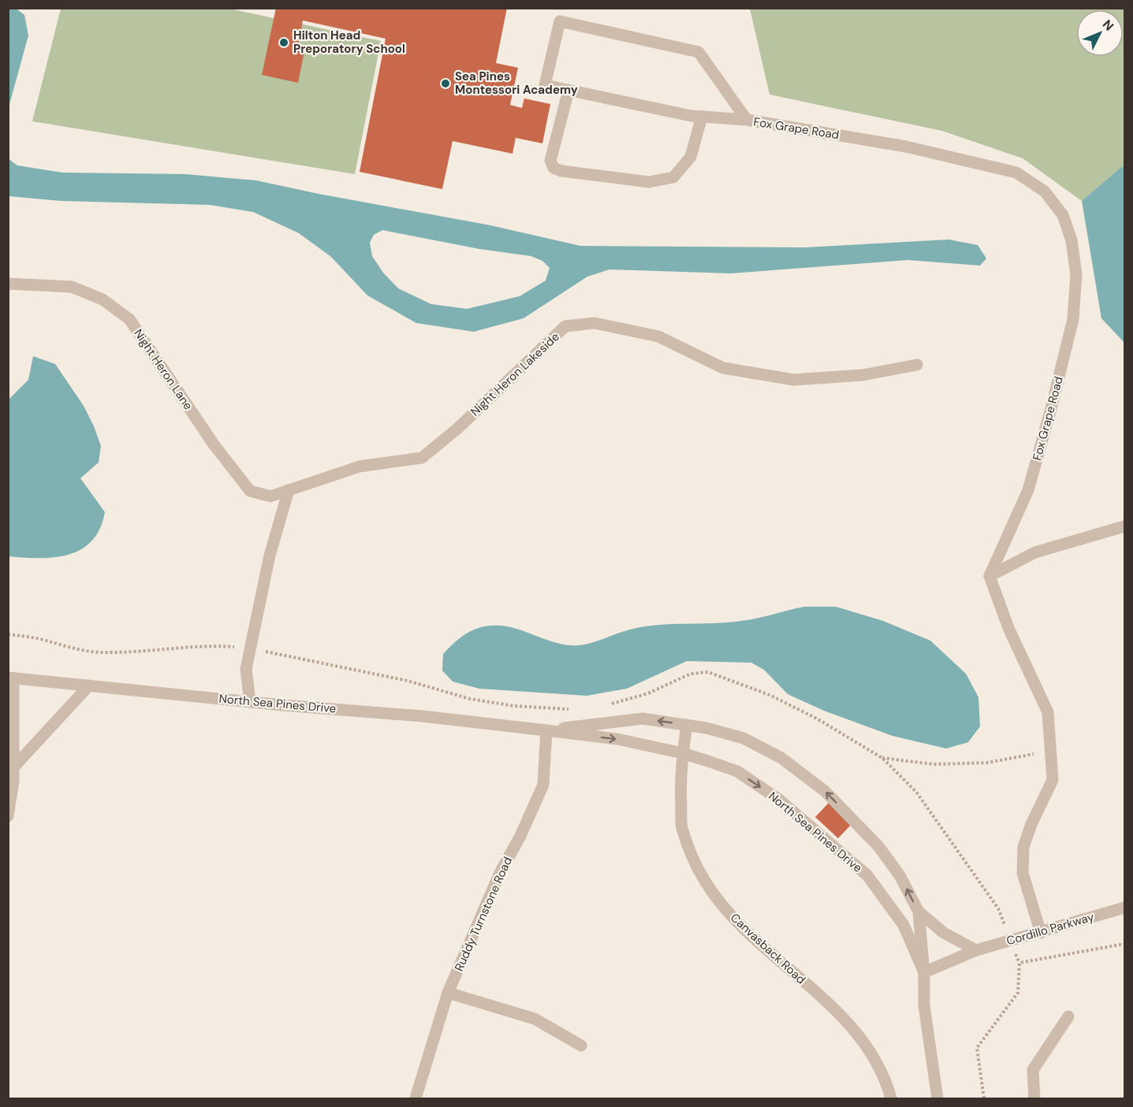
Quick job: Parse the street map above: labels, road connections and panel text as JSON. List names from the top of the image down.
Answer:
{
  "streets": {
    "street": [
      "Fox Grape Road",
      "Night Heron Lane",
      "Night Heron Lakeside",
      "North Sea Pines Drive",
      "Ruddy Turnstone Road",
      "Cordillo Parkway",
      "Canvasback Road"
    ]
  },
  "crossings": [
    ["Night Heron Lane", "Night Heron Lakeside"],
    ["North Sea Pines Drive", "Ruddy Turnstone Road"],
    ["North Sea Pines Drive", "Cordillo Parkway"],
    ["North Sea Pines Drive", "Canvasback Road"]
  ],
  "places": ["Hilton Head Preporatory School", "Sea Pines Montessori Academy"],
  "north": "top right"
}
